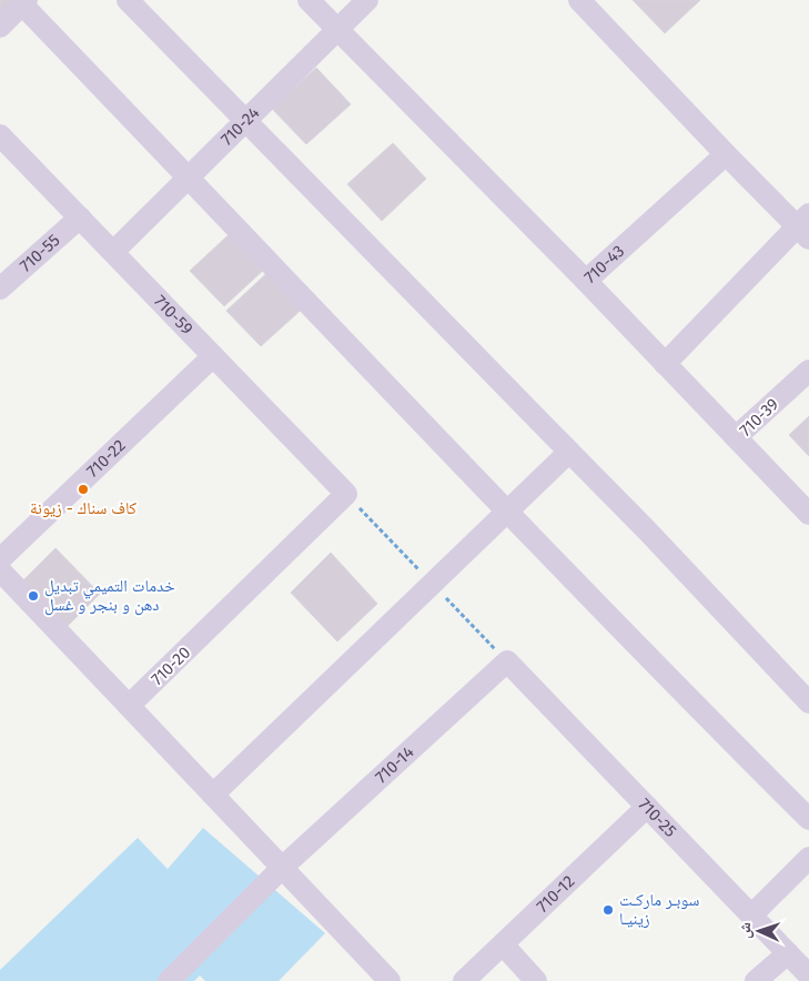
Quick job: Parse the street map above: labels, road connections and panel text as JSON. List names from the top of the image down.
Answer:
{
  "streets": {
    "street": [
      "710-24",
      "710-55",
      "710-43",
      "710-59",
      "710-39",
      "710-22",
      "710-20",
      "710-14",
      "710-25",
      "710-12"
    ]
  },
  "crossings": [
    ["710-24", "710-43"],
    ["710-24", "710-59"],
    ["710-55", "710-59"],
    ["710-59", "710-22"],
    ["710-59", "710-20"],
    ["710-14", "710-25"],
    ["710-25", "710-12"]
  ],
  "places": ["كاف سناك - زيونة", "خدمات التميمي تبديل دهن و بنجر و غسل", "سوبـر ماركـت زينيـا"],
  "north": "left"
}
